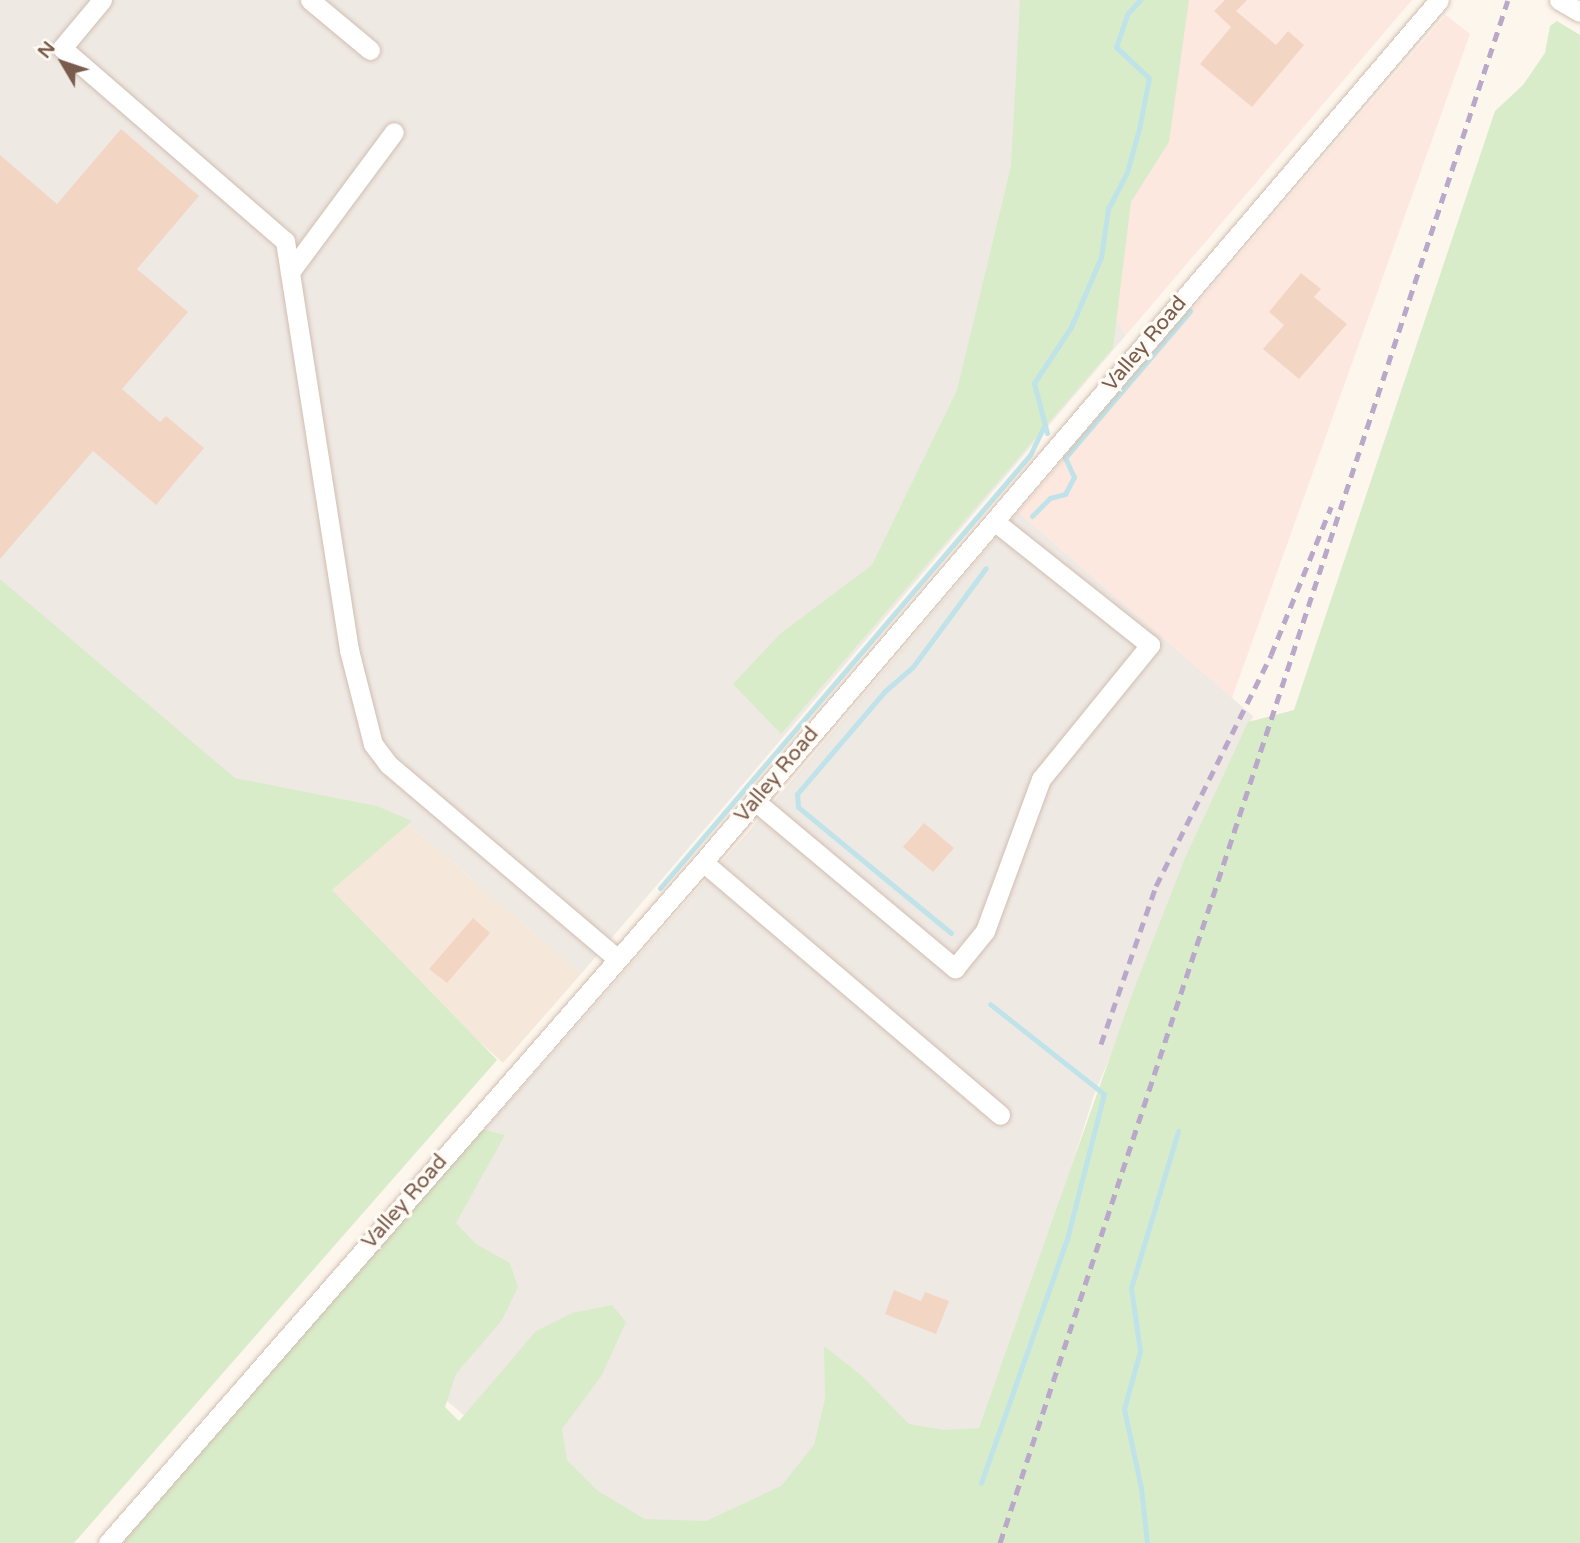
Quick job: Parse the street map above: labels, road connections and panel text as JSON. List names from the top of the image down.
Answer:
{
  "streets": {
    "street": ["Valley Road"]
  },
  "north": "top left"
}
